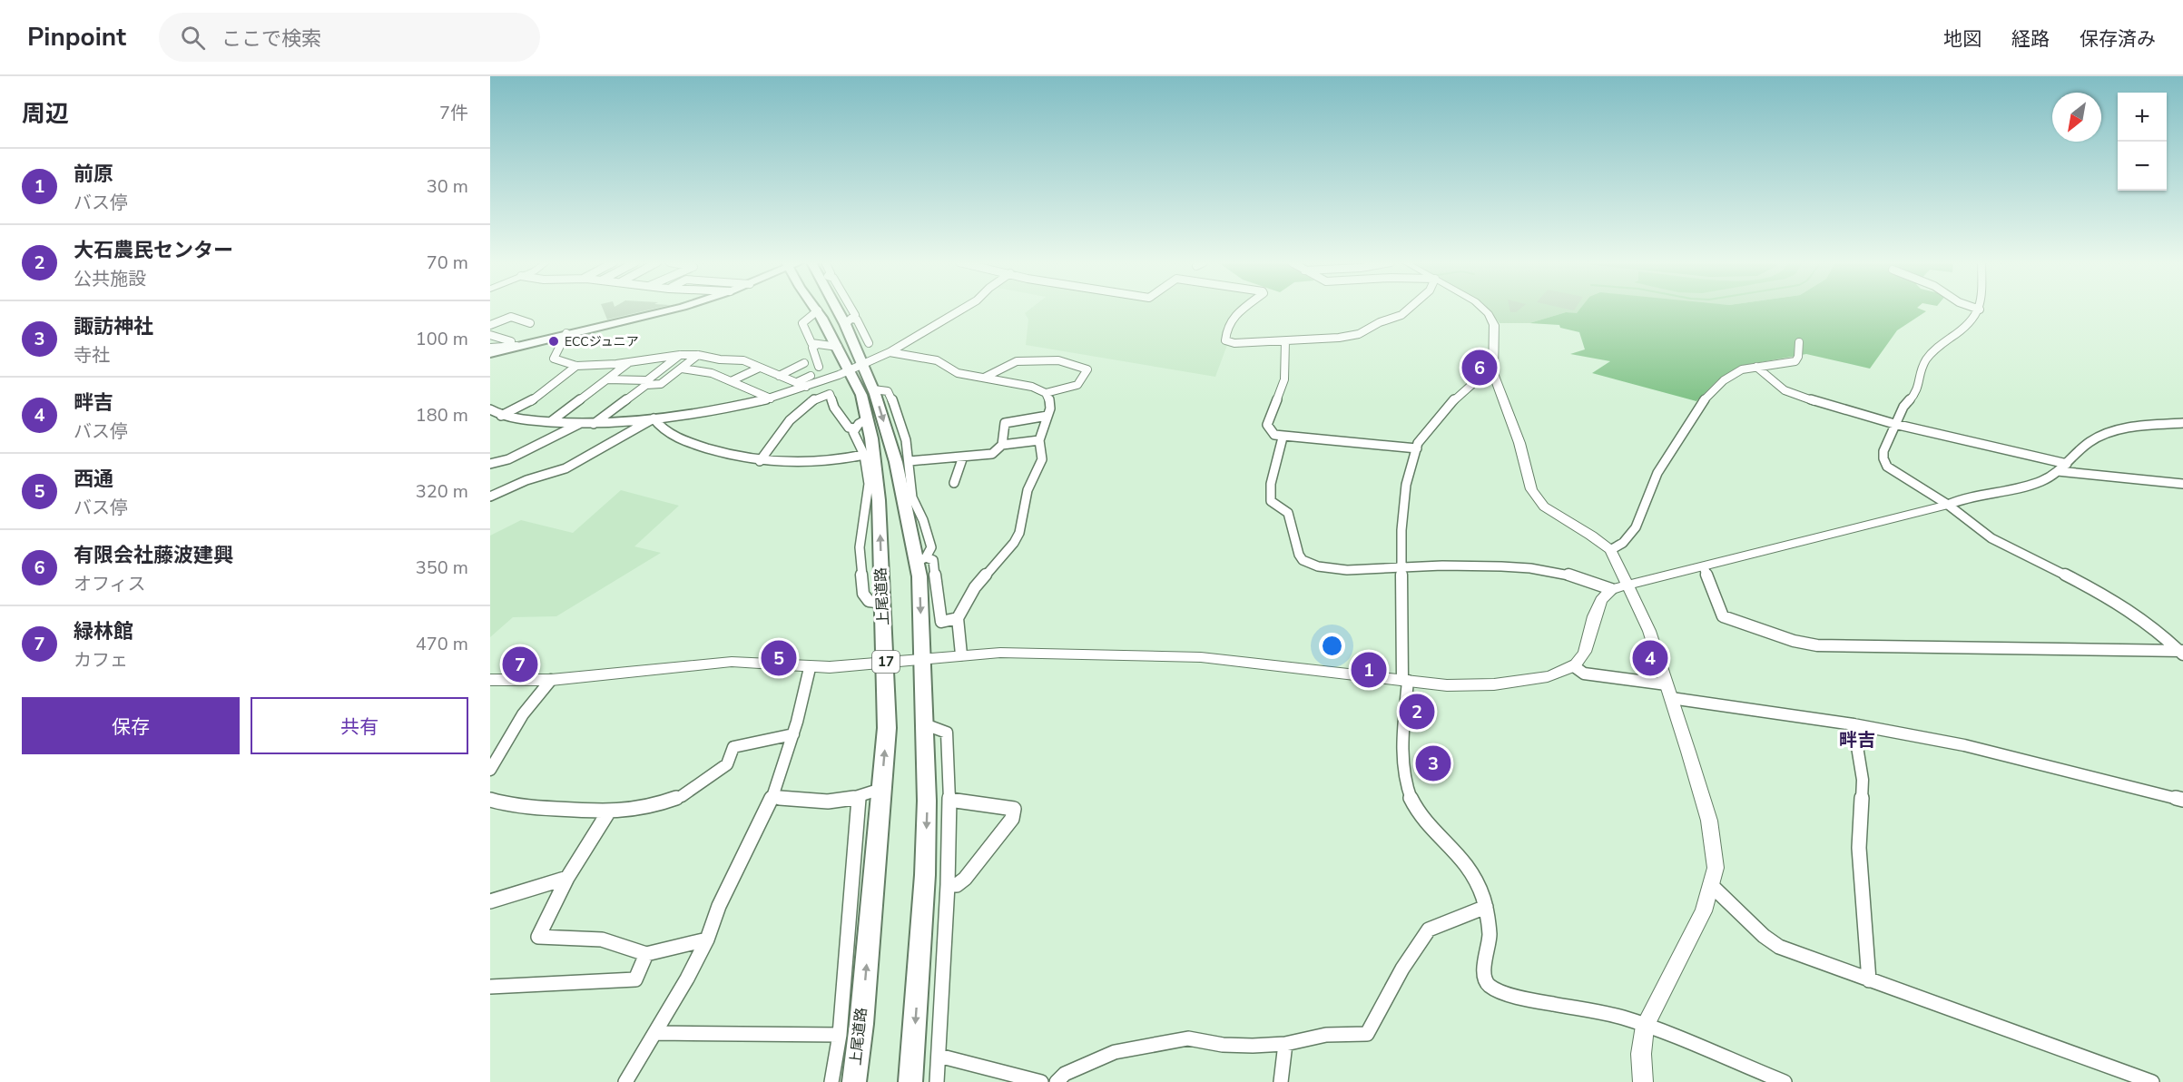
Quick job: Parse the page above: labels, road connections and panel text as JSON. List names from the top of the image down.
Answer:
{
  "streets": {
    "main road": ["上尾道路", "17"]
  },
  "districts": ["畔吉"],
  "places": ["ECCジュニア"],
  "north": "bottom left",
  "page": {
    "header": "Pinpoint",
    "search": "ここで検索",
    "nav": ["地図", "経路", "保存済み"],
    "heading": ["周辺", "7件"],
    "map_buttons": ["+", "−"],
    "list": [
      {
        "mark": "1",
        "name": "前原",
        "note": "バス停",
        "value": "30 m"
      },
      {
        "mark": "2",
        "name": "大石農民センター",
        "note": "公共施設",
        "value": "70 m"
      },
      {
        "mark": "3",
        "name": "諏訪神社",
        "note": "寺社",
        "value": "100 m"
      },
      {
        "mark": "4",
        "name": "畔吉",
        "note": "バス停",
        "value": "180 m"
      },
      {
        "mark": "5",
        "name": "西通",
        "note": "バス停",
        "value": "320 m"
      },
      {
        "mark": "6",
        "name": "有限会社藤波建興",
        "note": "オフィス",
        "value": "350 m"
      },
      {
        "mark": "7",
        "name": "緑林館",
        "note": "カフェ",
        "value": "470 m"
      }
    ],
    "pins": [
      "6",
      "4",
      "5",
      "7",
      "1",
      "2",
      "3"
    ],
    "buttons": ["保存", "共有"]
  }
}
